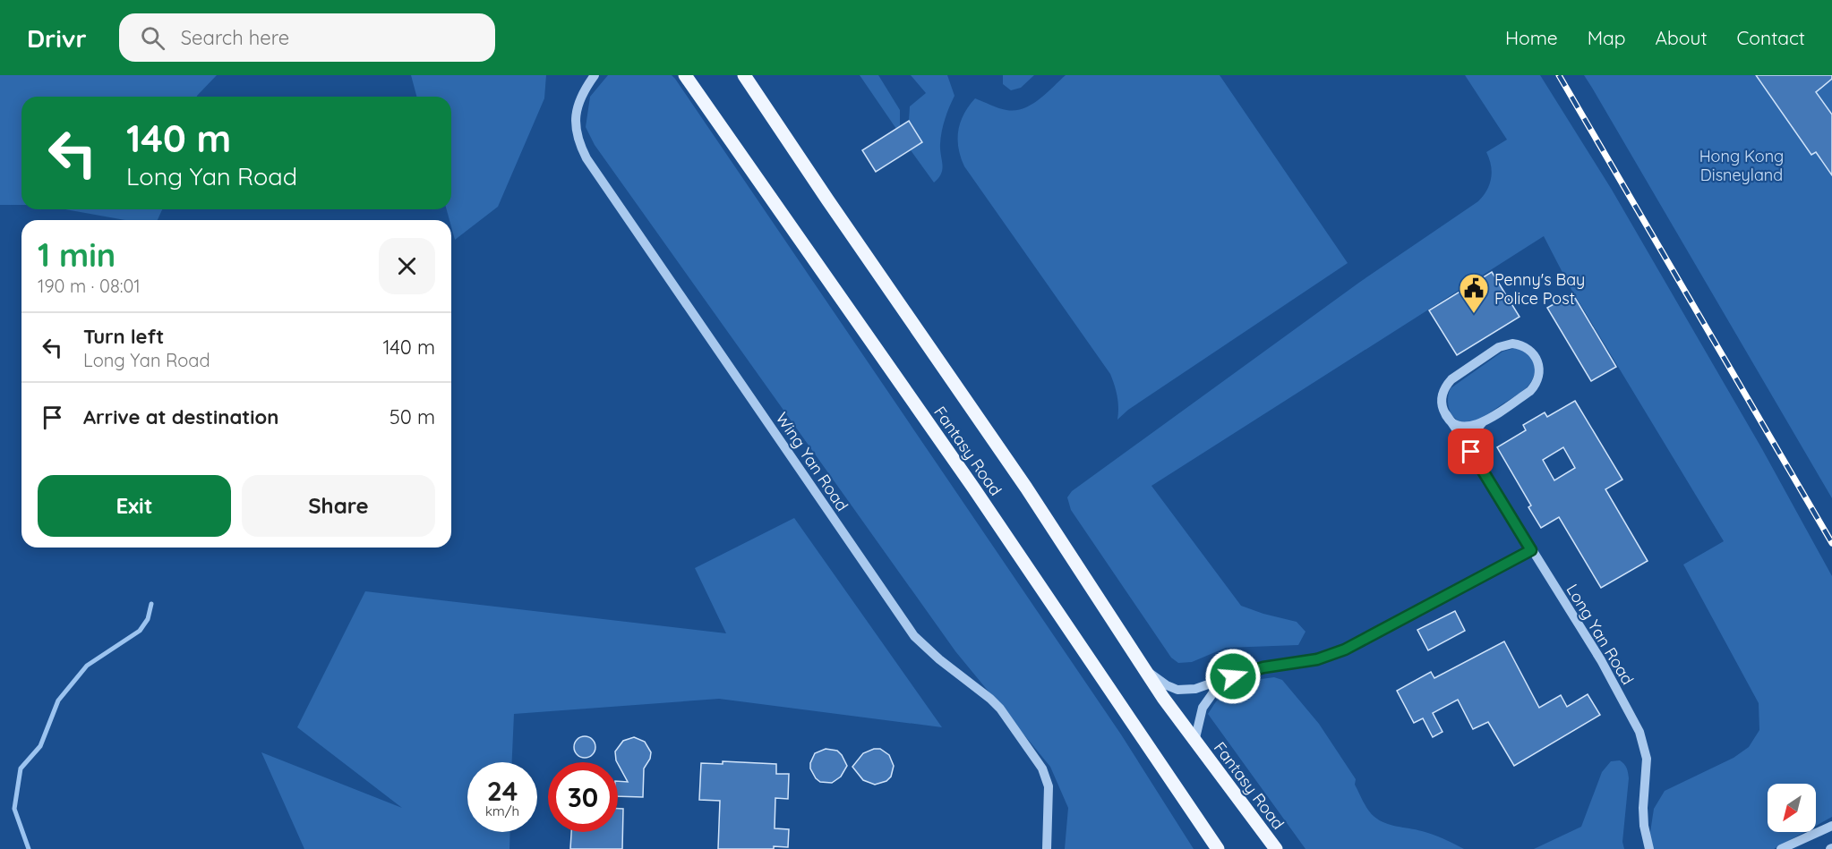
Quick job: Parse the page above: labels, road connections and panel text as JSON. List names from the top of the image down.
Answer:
{
  "streets": {
    "main road": ["Fantasy Road"],
    "street": ["Wing Yan Road", "Long Yan Road"]
  },
  "parks": ["Hong Kong Disneyland"],
  "places": {
    "public building": ["Penny's Bay Police Post"]
  },
  "north": "bottom left",
  "page": {
    "header": "Drivr",
    "search": "Search here",
    "nav": [
      "Home",
      "Map",
      "About",
      "Contact"
    ],
    "turn": ["140 m", "Long Yan Road"],
    "heading": ["1 min", "190 m · 08:01"],
    "list": [
      {
        "name": "Turn left",
        "note": "Long Yan Road",
        "value": "140 m"
      },
      {
        "name": "Arrive at destination",
        "value": "50 m"
      }
    ],
    "buttons": ["Exit", "Share"],
    "speed": "24 km/h",
    "limit": "30"
  }
}
